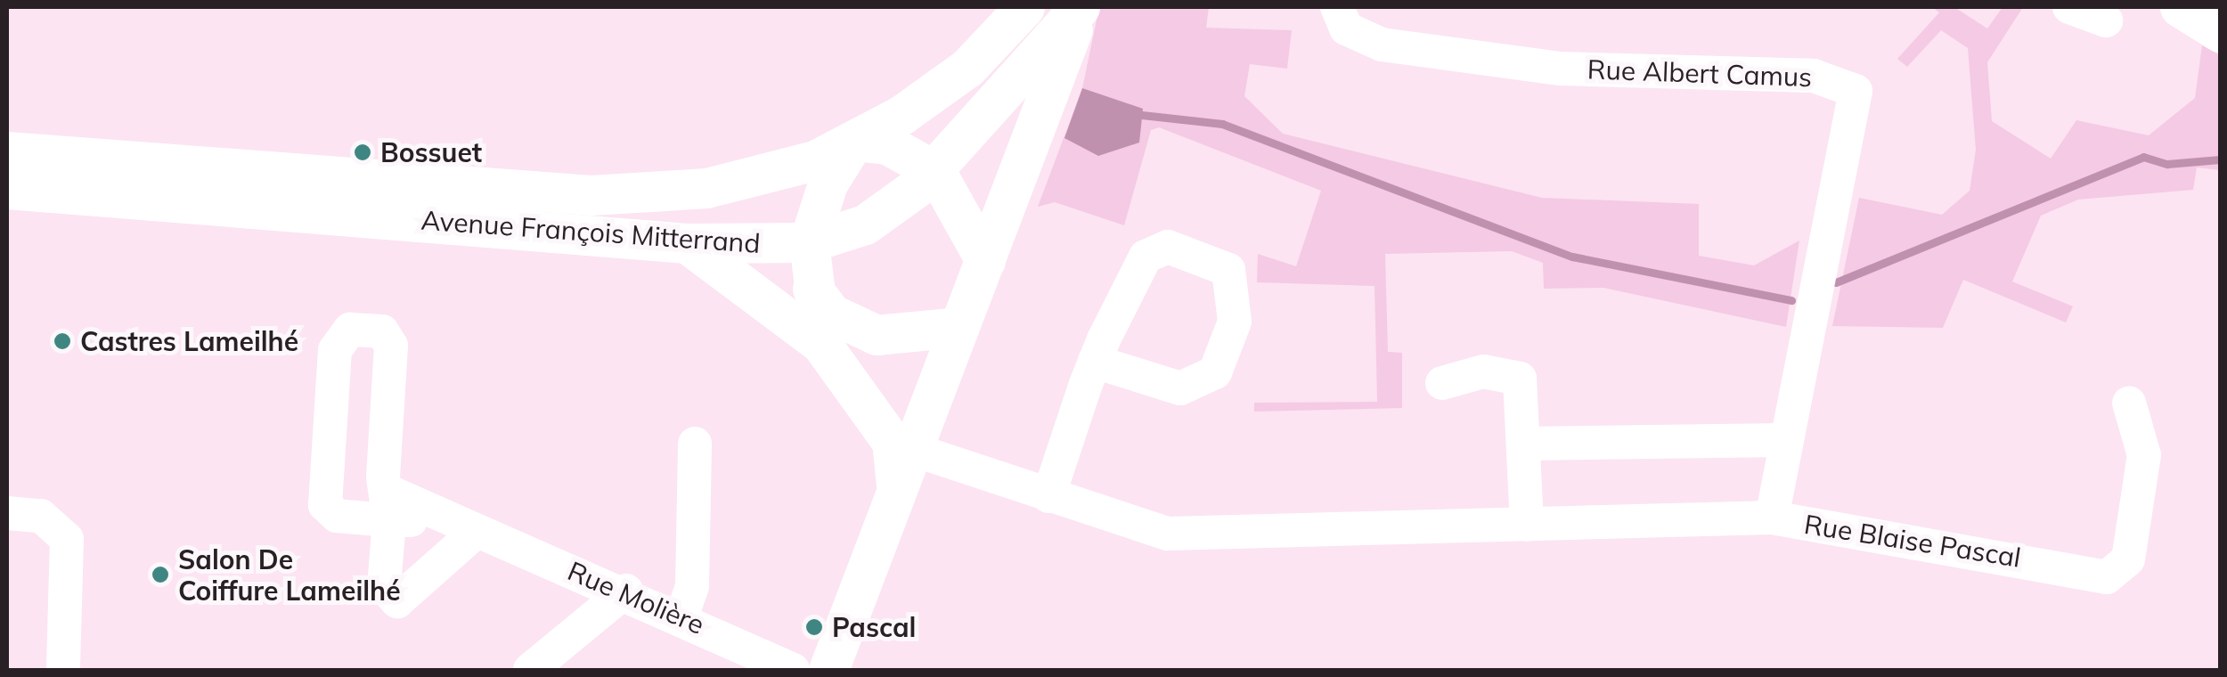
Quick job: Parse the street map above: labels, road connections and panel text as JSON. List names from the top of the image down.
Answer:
{
  "streets": {
    "street": [
      "Rue Albert Camus",
      "Avenue François Mitterrand",
      "Rue Blaise Pascal",
      "Rue Molière"
    ]
  },
  "crossings": [
    ["Rue Albert Camus", "Rue Blaise Pascal"]
  ],
  "places": [
    "Bossuet",
    "Castres Lameilhé",
    "Salon De Coiffure Lameilhé",
    "Pascal"
  ]
}
